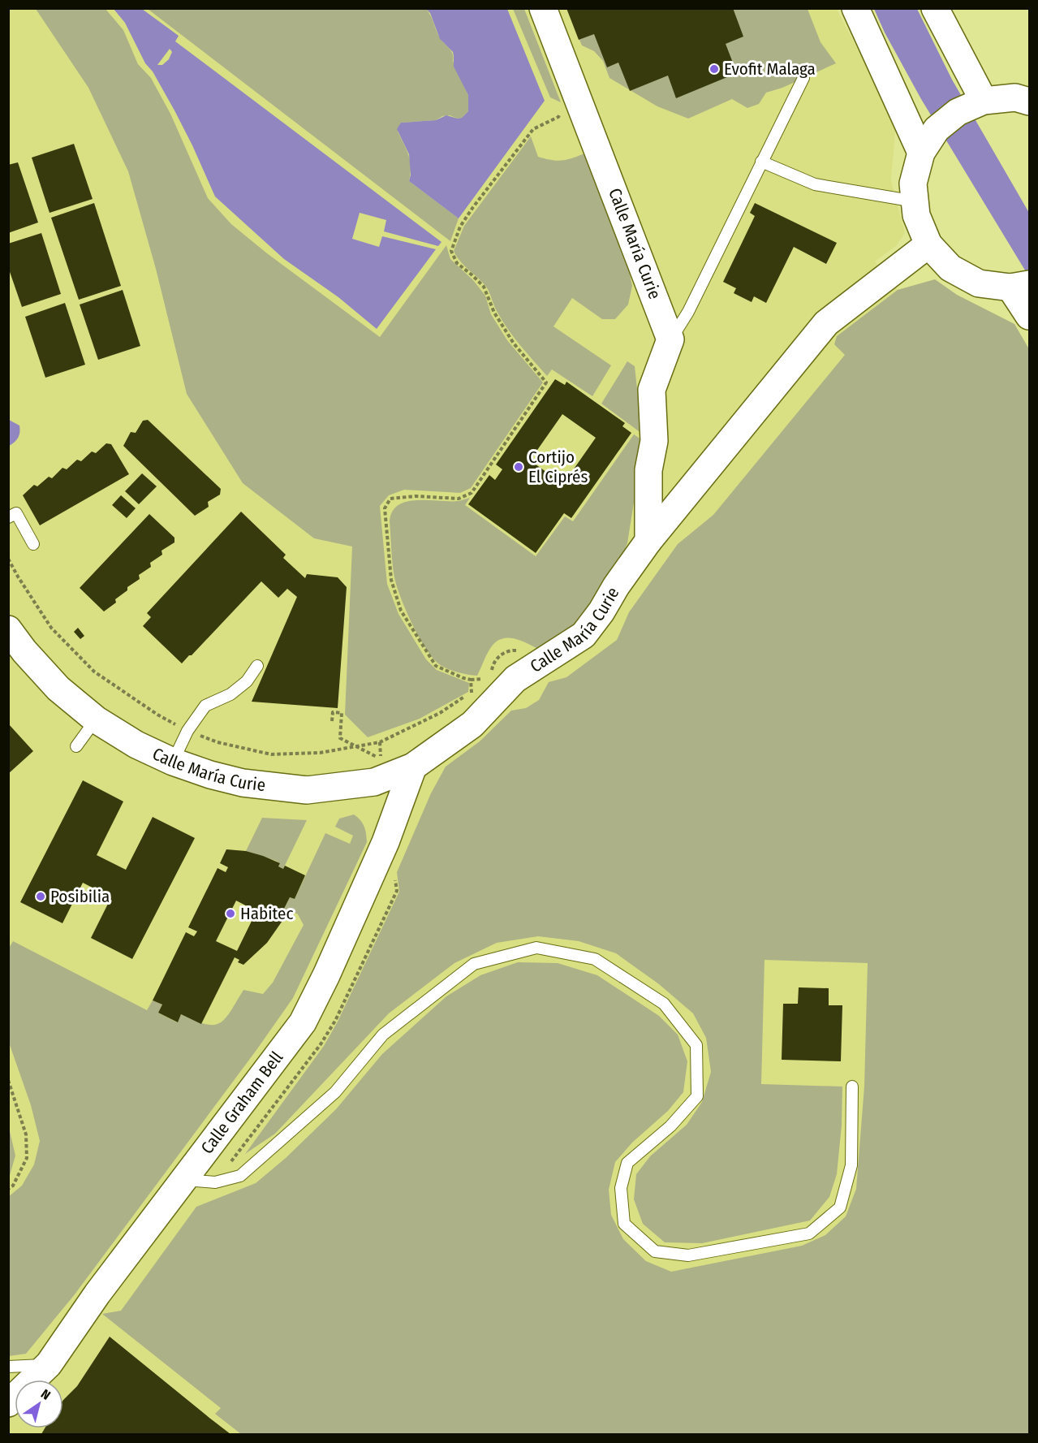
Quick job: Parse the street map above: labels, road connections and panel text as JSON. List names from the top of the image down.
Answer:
{
  "streets": {
    "street": ["Calle María Curie", "Calle Graham Bell"]
  },
  "crossings": [
    ["Calle María Curie", "Calle Graham Bell"]
  ],
  "places": [
    "Evofit Malaga",
    "Cortijo El Ciprés",
    "Posibilia",
    "Habitec"
  ],
  "north": "top right"
}
